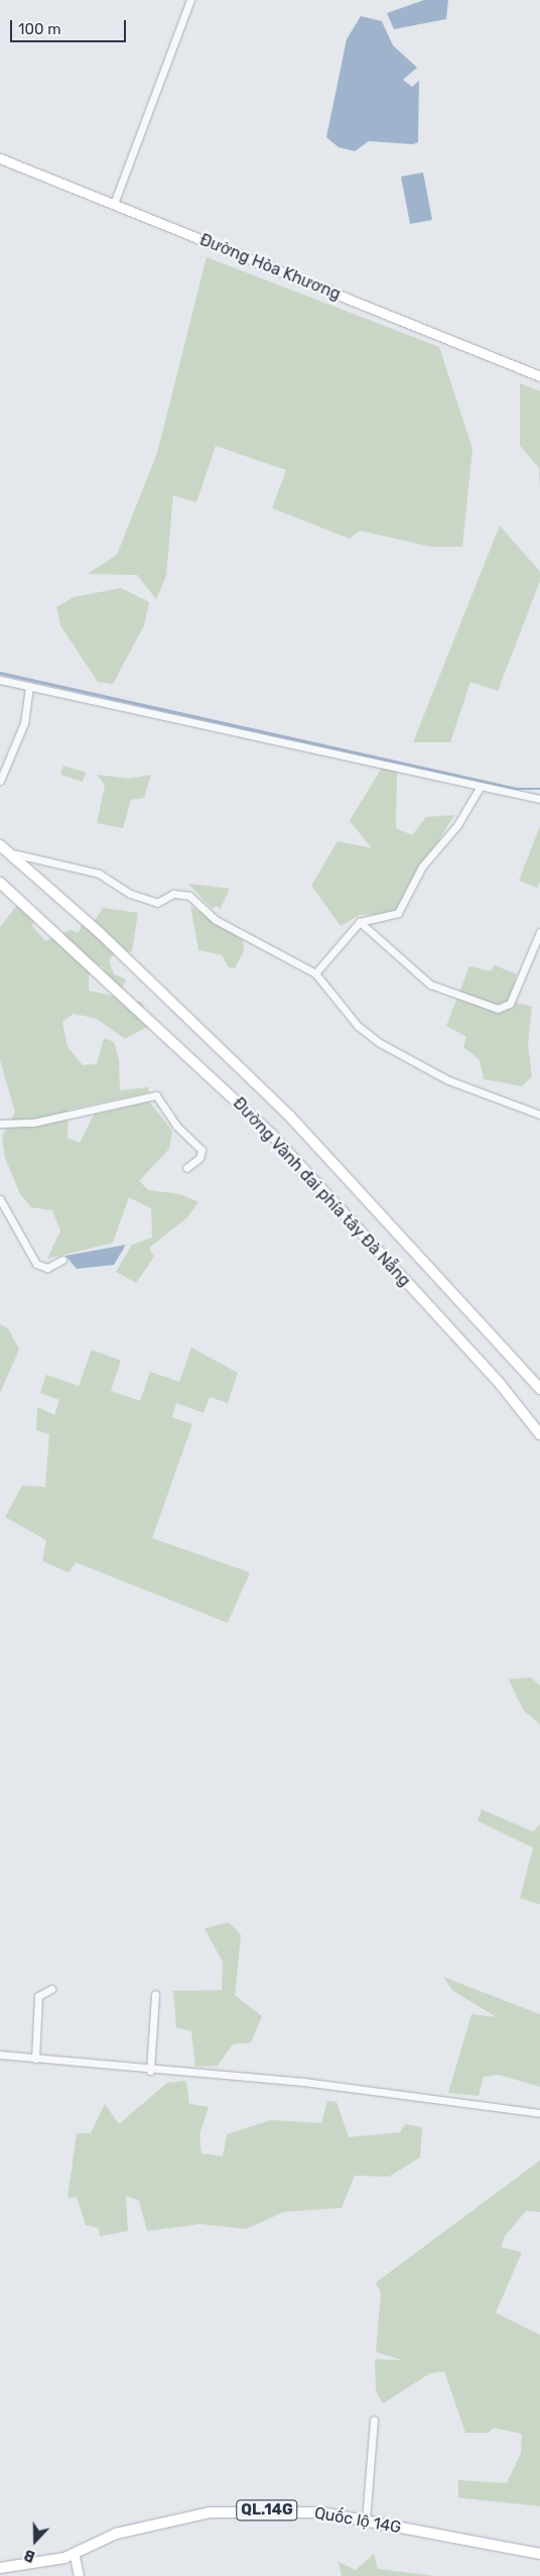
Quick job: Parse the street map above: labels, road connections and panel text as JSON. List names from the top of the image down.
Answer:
{
  "streets": {
    "main road": ["Đường Vành đai phía tây Đà Nẵng", "QL.14G", "Quốc lộ 14G"],
    "street": ["Đường Hòa Khương"]
  },
  "scale_bar": "100 m",
  "north": "bottom"
}
